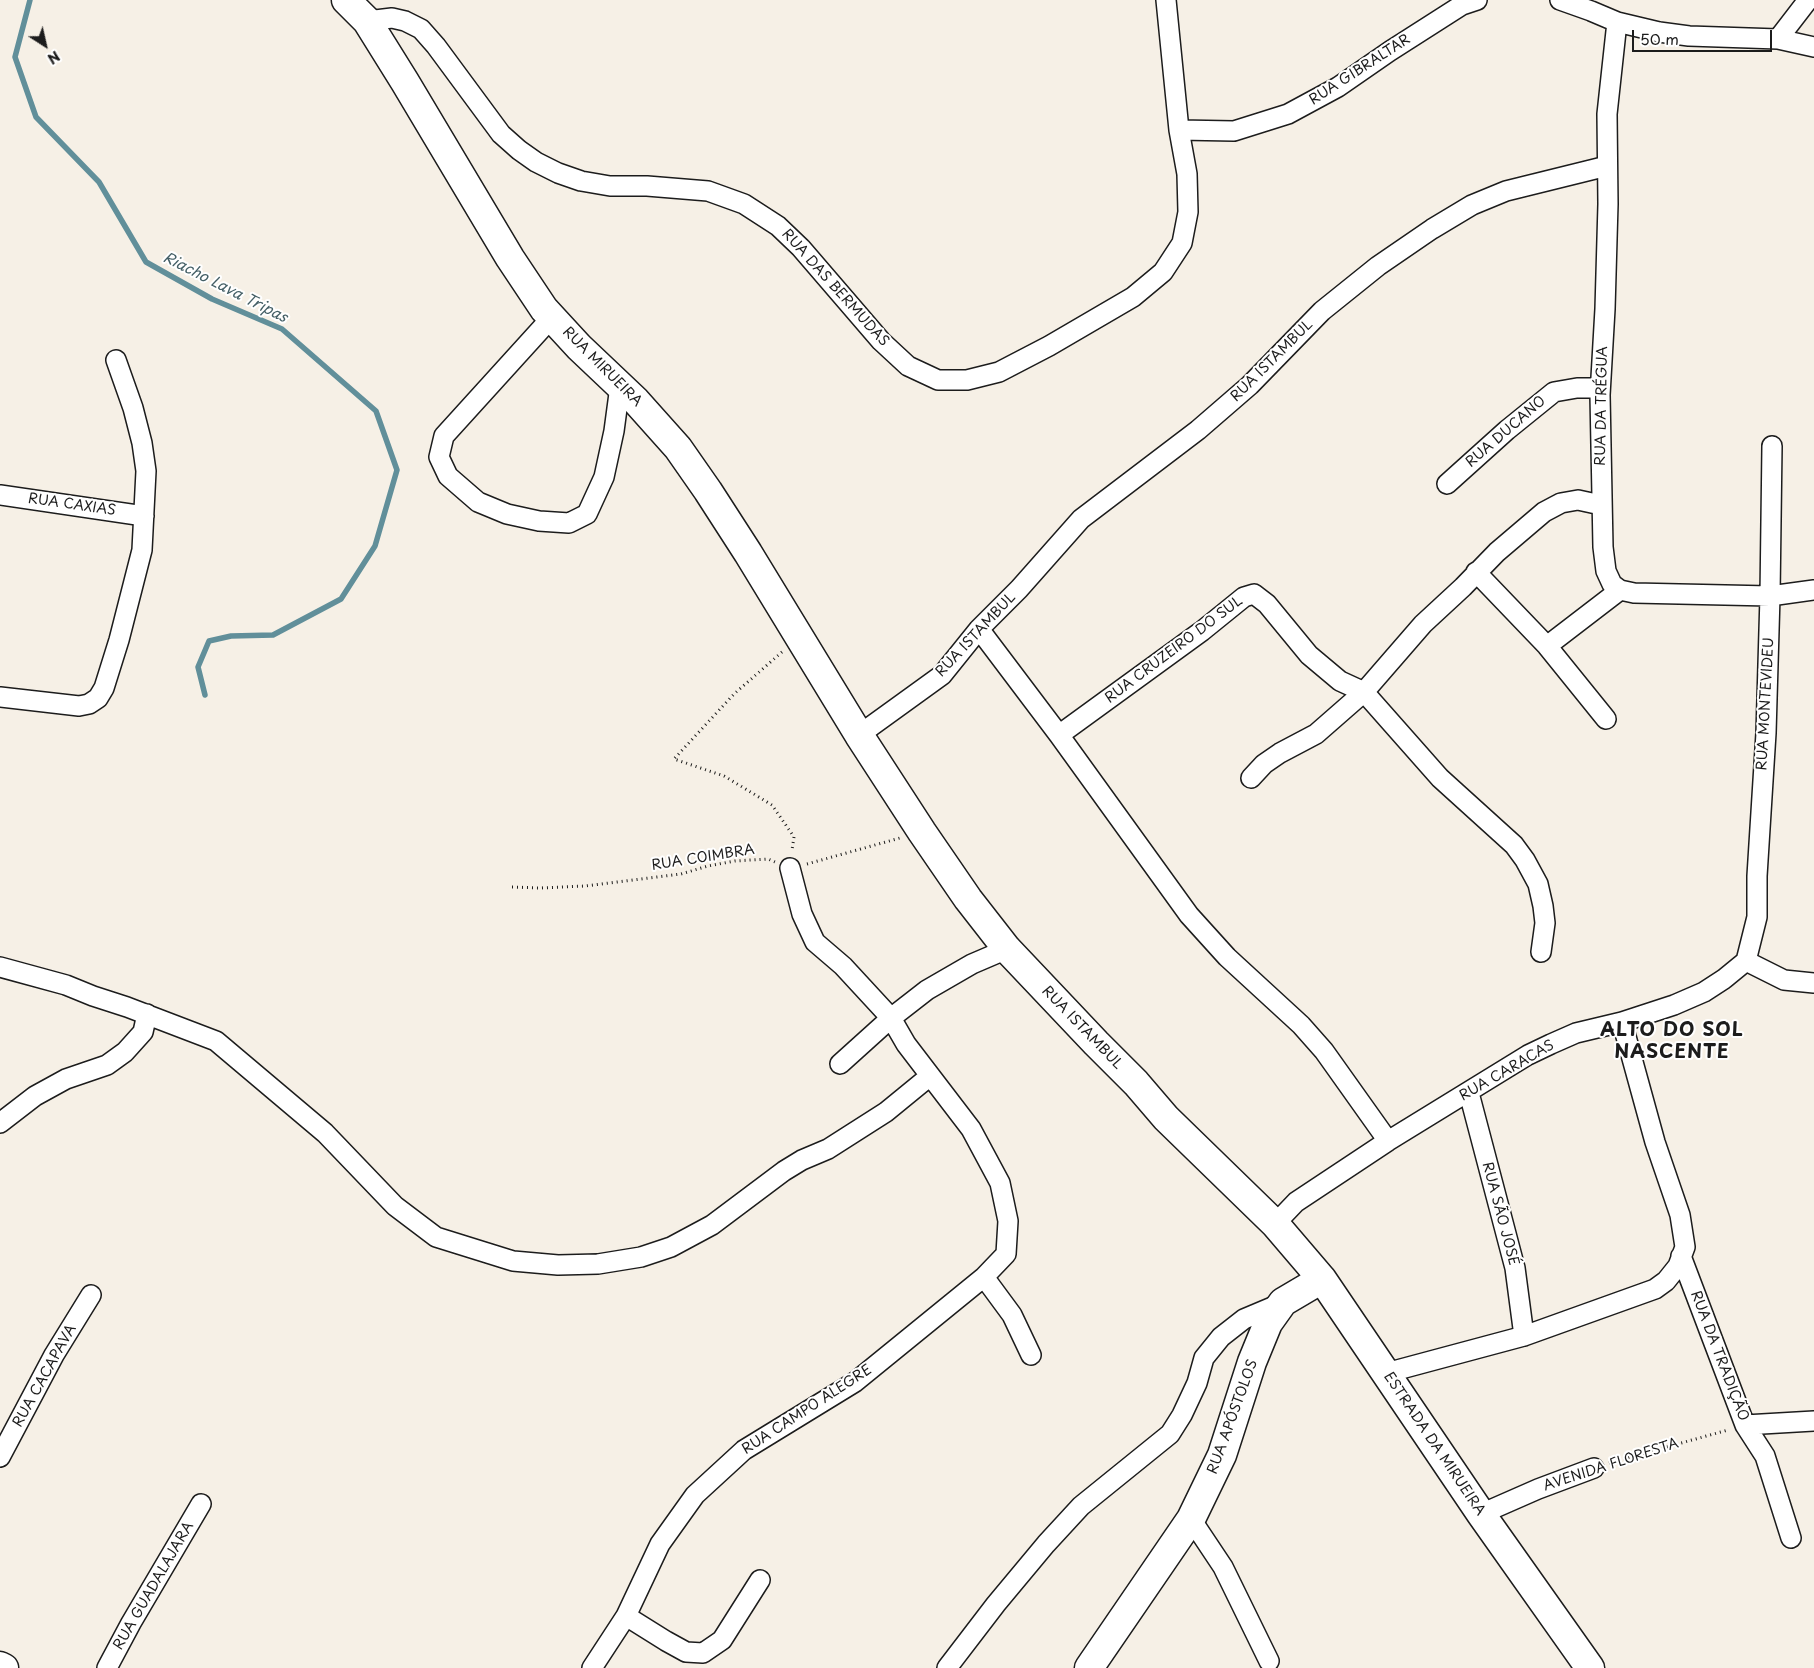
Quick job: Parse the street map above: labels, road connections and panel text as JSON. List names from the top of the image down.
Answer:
{
  "streets": {
    "main road": [
      "RUA ISTAMBUL",
      "RUA MIRUEIRA",
      "RUA APÓSTOLOS",
      "ESTRADA DA MIRUEIRA"
    ],
    "street": [
      "RUA GIBRALTAR",
      "RUA DAS BERMUDAS",
      "RUA DA TRÉGUA",
      "RUA DUCANO",
      "RUA CAXIAS",
      "RUA CRUZEIRO DO SUL",
      "RUA MONTEVIDEU",
      "RUA CARACAS",
      "RUA SÃO JOSÉ",
      "RUA DA TRADIÇÃO",
      "RUA CACAPAVA",
      "RUA CAMPO ALEGRE",
      "AVENIDA FLORESTA",
      "RUA GUADALAJARA"
    ],
    "path": ["RUA COIMBRA"]
  },
  "crossings": [
    ["RUA GIBRALTAR", "RUA DAS BERMUDAS"],
    ["RUA DAS BERMUDAS", "RUA MIRUEIRA"],
    ["RUA ISTAMBUL", "RUA MIRUEIRA"],
    ["RUA ISTAMBUL", "RUA DA TRÉGUA"],
    ["RUA ISTAMBUL", "RUA CARACAS"],
    ["RUA ISTAMBUL", "ESTRADA DA MIRUEIRA"],
    ["RUA DA TRÉGUA", "RUA DUCANO"],
    ["RUA MONTEVIDEU", "RUA CARACAS"],
    ["RUA CARACAS", "RUA SÃO JOSÉ"],
    ["RUA CARACAS", "ESTRADA DA MIRUEIRA"],
    ["RUA DA TRADIÇÃO", "AVENIDA FLORESTA"],
    ["RUA APÓSTOLOS", "ESTRADA DA MIRUEIRA"],
    ["ESTRADA DA MIRUEIRA", "AVENIDA FLORESTA"]
  ],
  "districts": ["ALTO DO SOL NASCENTE"],
  "water": ["Riacho Lava Tripas"],
  "scale_bar": "50 m",
  "north": "bottom right"
}
